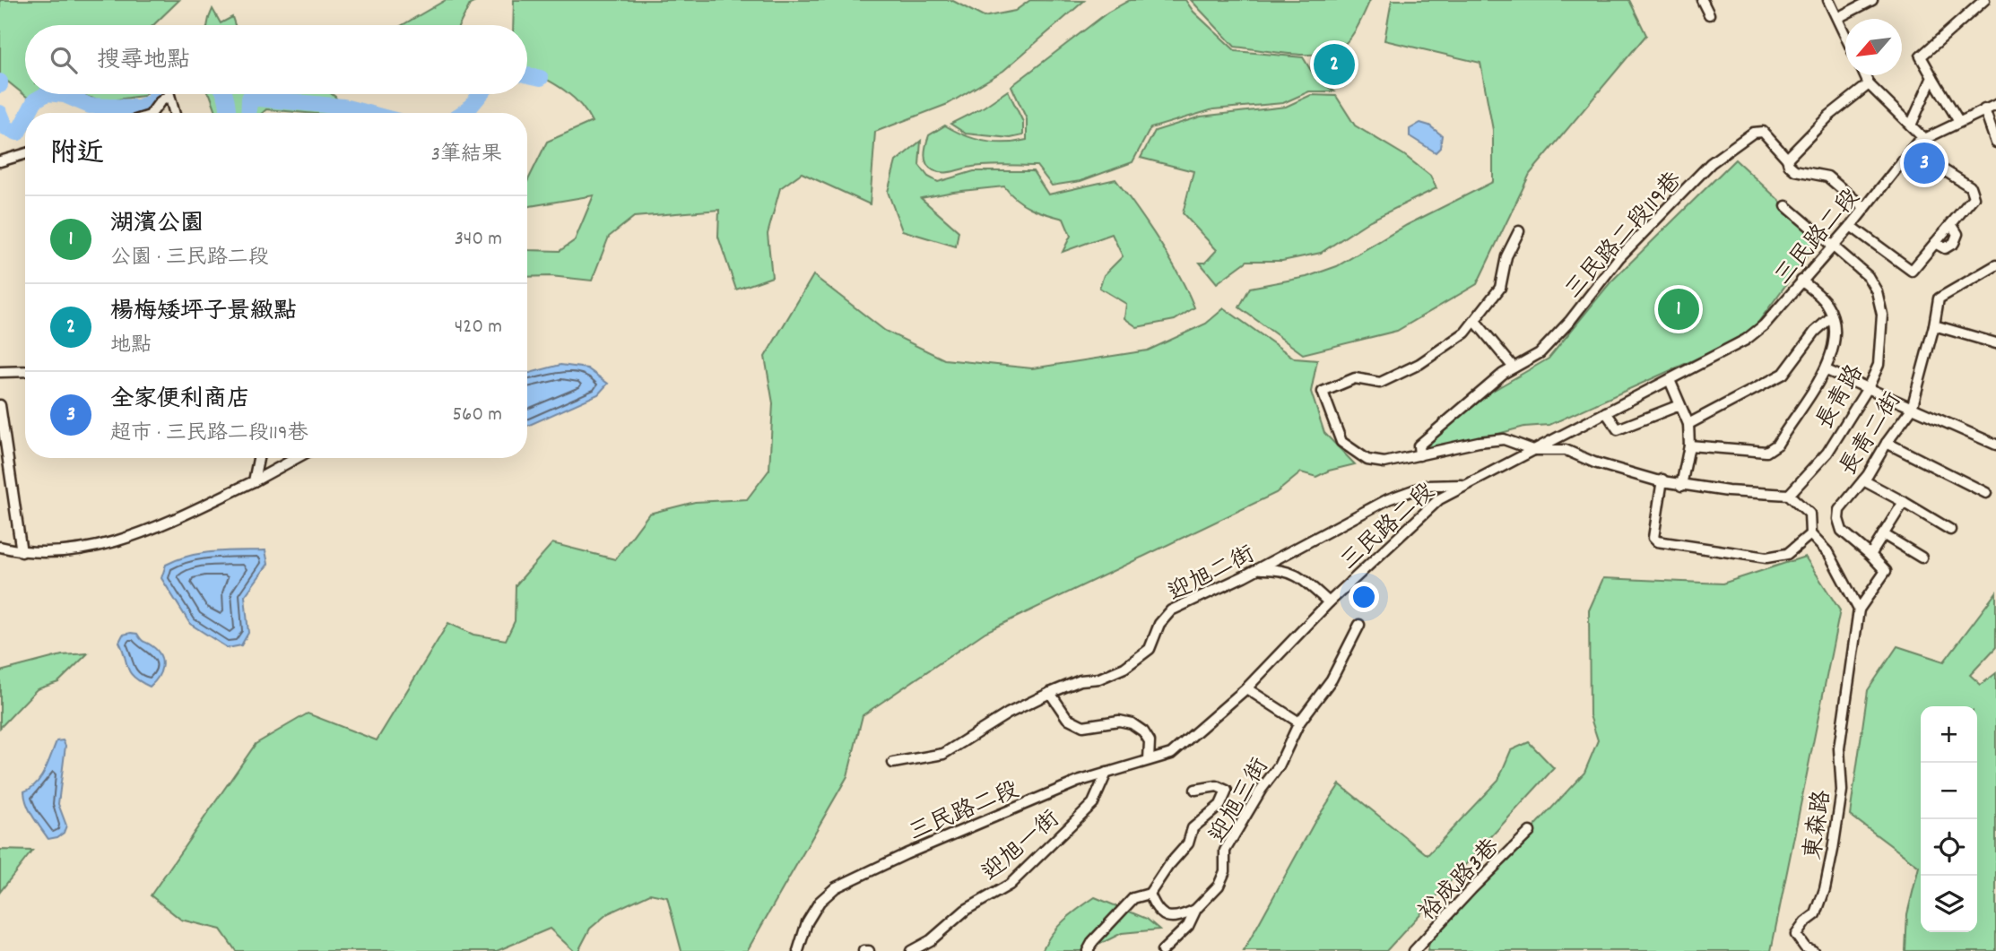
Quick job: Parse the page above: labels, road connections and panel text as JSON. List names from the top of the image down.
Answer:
{
  "streets": {
    "street": [
      "三民路二段119巷",
      "三民路二段",
      "長青路",
      "長青二街",
      "迎旭二街",
      "迎旭三街",
      "東森路",
      "迎旭一街",
      "裕成路3巷"
    ]
  },
  "crossings": [
    ["三民路二段119巷", "三民路二段"],
    ["三民路二段", "長青路"],
    ["三民路二段", "迎旭二街"],
    ["三民路二段", "迎旭一街"]
  ],
  "north": "bottom left",
  "page": {
    "search": "搜尋地點",
    "pins": ["2", "3", "1"],
    "heading": ["附近", "3筆結果"],
    "list": [
      {
        "mark": "1",
        "name": "湖濱公園",
        "note": "公園 · 三民路二段",
        "value": "340 m"
      },
      {
        "mark": "2",
        "name": "楊梅矮坪子景緻點",
        "note": "地點",
        "value": "420 m"
      },
      {
        "mark": "3",
        "name": "全家便利商店",
        "note": "超市 · 三民路二段119巷",
        "value": "560 m"
      }
    ],
    "map_buttons": ["+", "−"]
  }
}
